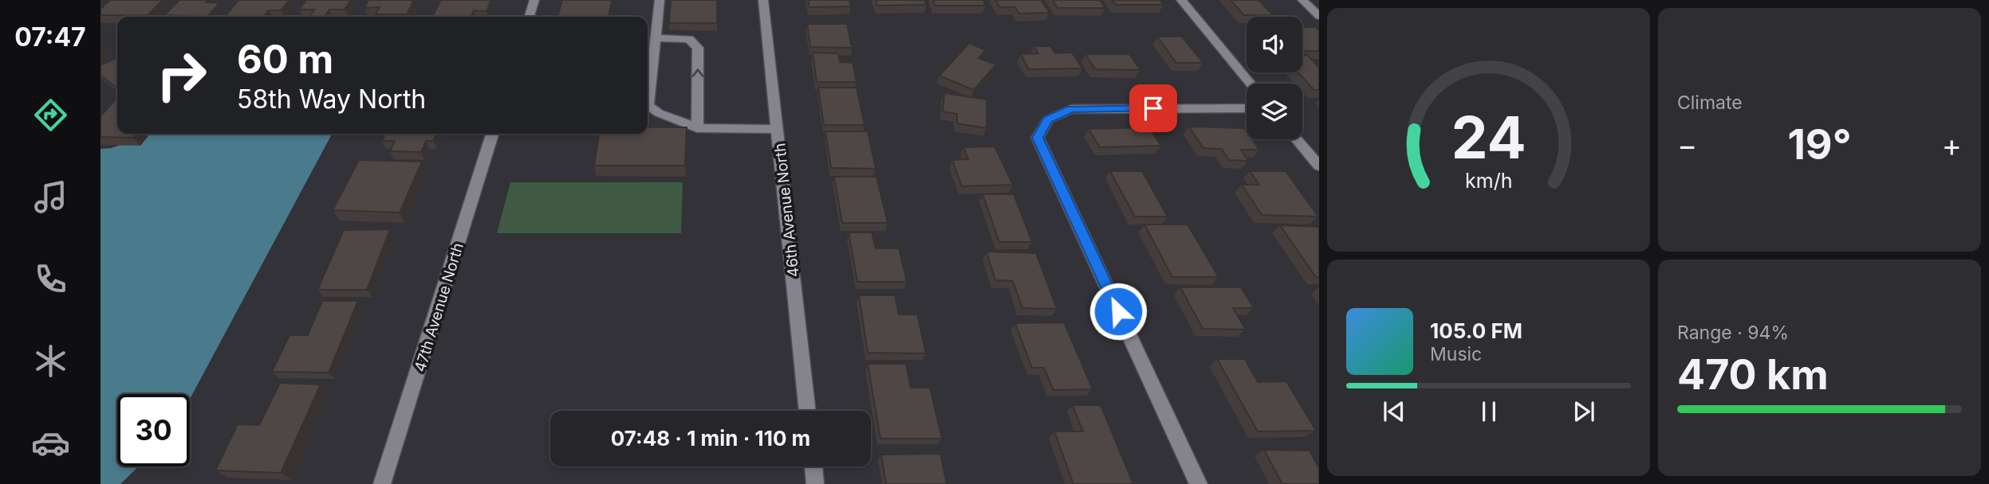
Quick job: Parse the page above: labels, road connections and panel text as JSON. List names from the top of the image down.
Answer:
{
  "streets": {
    "street": ["46th Avenue North", "47th Avenue North"]
  },
  "page": {
    "tabs": "07:47",
    "tile": [
      "Climate",
      ["Range · 94%", "470 km"]
    ],
    "turn": ["60 m", "58th Way North"],
    "heat": ["−", "19°", "+"],
    "song": ["105.0 FM", "Music"],
    "limit": "30",
    "trip": "07:48 · 1 min · 110 m",
    "gauge": ["24", "km/h"]
  }
}
